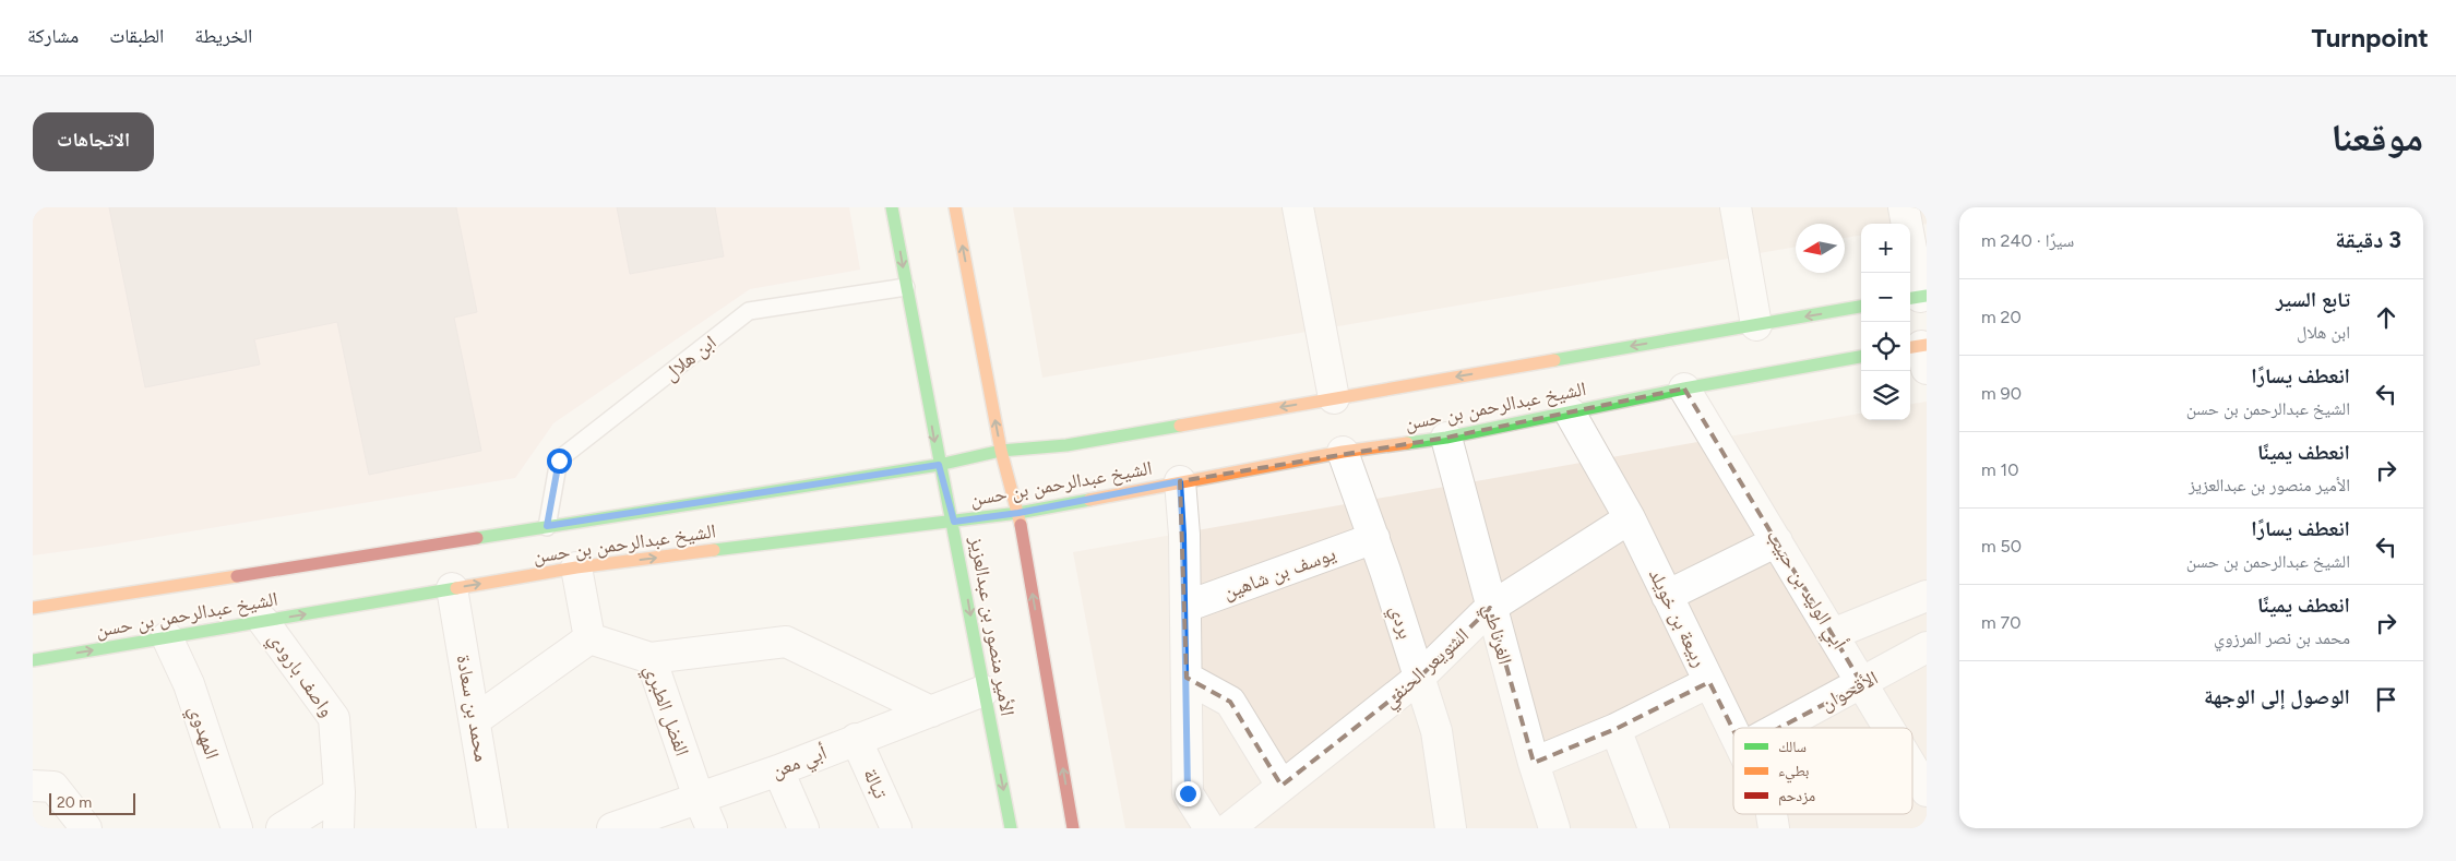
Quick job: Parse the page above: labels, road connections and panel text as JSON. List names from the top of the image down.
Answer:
{
  "streets": {
    "street": [
      "الشيخ عبدالرحمن بن حسن",
      "يوسف بن شاهين",
      "أبي الوليد بن حبيب",
      "ربيعة بن خويلد",
      "بردي",
      "الأمير منصور بن عبدالعزيز",
      "الغرناطي",
      "الشويعر الحنفي",
      "واصف بارودي",
      "الأقحوان",
      "محمد بن سعادة",
      "الفضل الطبري",
      "المهدوي",
      "أبي معن",
      "تبالة"
    ],
    "lane": ["ابن هلال"]
  },
  "crossings": [
    ["ابن هلال", "الشيخ عبدالرحمن بن حسن"],
    ["ابن هلال", "الأمير منصور بن عبدالعزيز"],
    ["الشيخ عبدالرحمن بن حسن", "أبي الوليد بن حبيب"],
    ["الشيخ عبدالرحمن بن حسن", "ربيعة بن خويلد"],
    ["الشيخ عبدالرحمن بن حسن", "بردي"],
    ["الشيخ عبدالرحمن بن حسن", "الأمير منصور بن عبدالعزيز"],
    ["الشيخ عبدالرحمن بن حسن", "الغرناطي"],
    ["الشيخ عبدالرحمن بن حسن", "واصف بارودي"],
    ["الشيخ عبدالرحمن بن حسن", "محمد بن سعادة"],
    ["الشيخ عبدالرحمن بن حسن", "المهدوي"],
    ["يوسف بن شاهين", "بردي"],
    ["أبي الوليد بن حبيب", "الأقحوان"],
    ["ربيعة بن خويلد", "الشويعر الحنفي"],
    ["بردي", "الشويعر الحنفي"],
    ["الأمير منصور بن عبدالعزيز", "أبي معن"],
    ["الغرناطي", "الشويعر الحنفي"],
    ["الفضل الطبري", "أبي معن"],
    ["أبي معن", "تبالة"]
  ],
  "legend": ["سالك", "بطيء", "مزدحم"],
  "scale_bar": "20 m",
  "north": "left",
  "page": {
    "header": "Turnpoint",
    "nav": ["الخريطة", "الطبقات", "مشاركة"],
    "title": "موقعنا",
    "buttons": "الاتجاهات",
    "heading": ["3 دقيقة", "سيرًا · 240 m"],
    "map_buttons": ["+", "−"],
    "list": [
      ["تابع السير", "ابن هلال", "20 m"],
      ["انعطف يسارًا", "الشيخ عبدالرحمن بن حسن", "90 m"],
      ["انعطف يمينًا", "الأمير منصور بن عبدالعزيز", "10 m"],
      ["انعطف يسارًا", "الشيخ عبدالرحمن بن حسن", "50 m"],
      ["انعطف يمينًا", "محمد بن نصر المرزوي", "70 m"],
      "الوصول إلى الوجهة"
    ],
    "scale": "20 m"
  }
}
